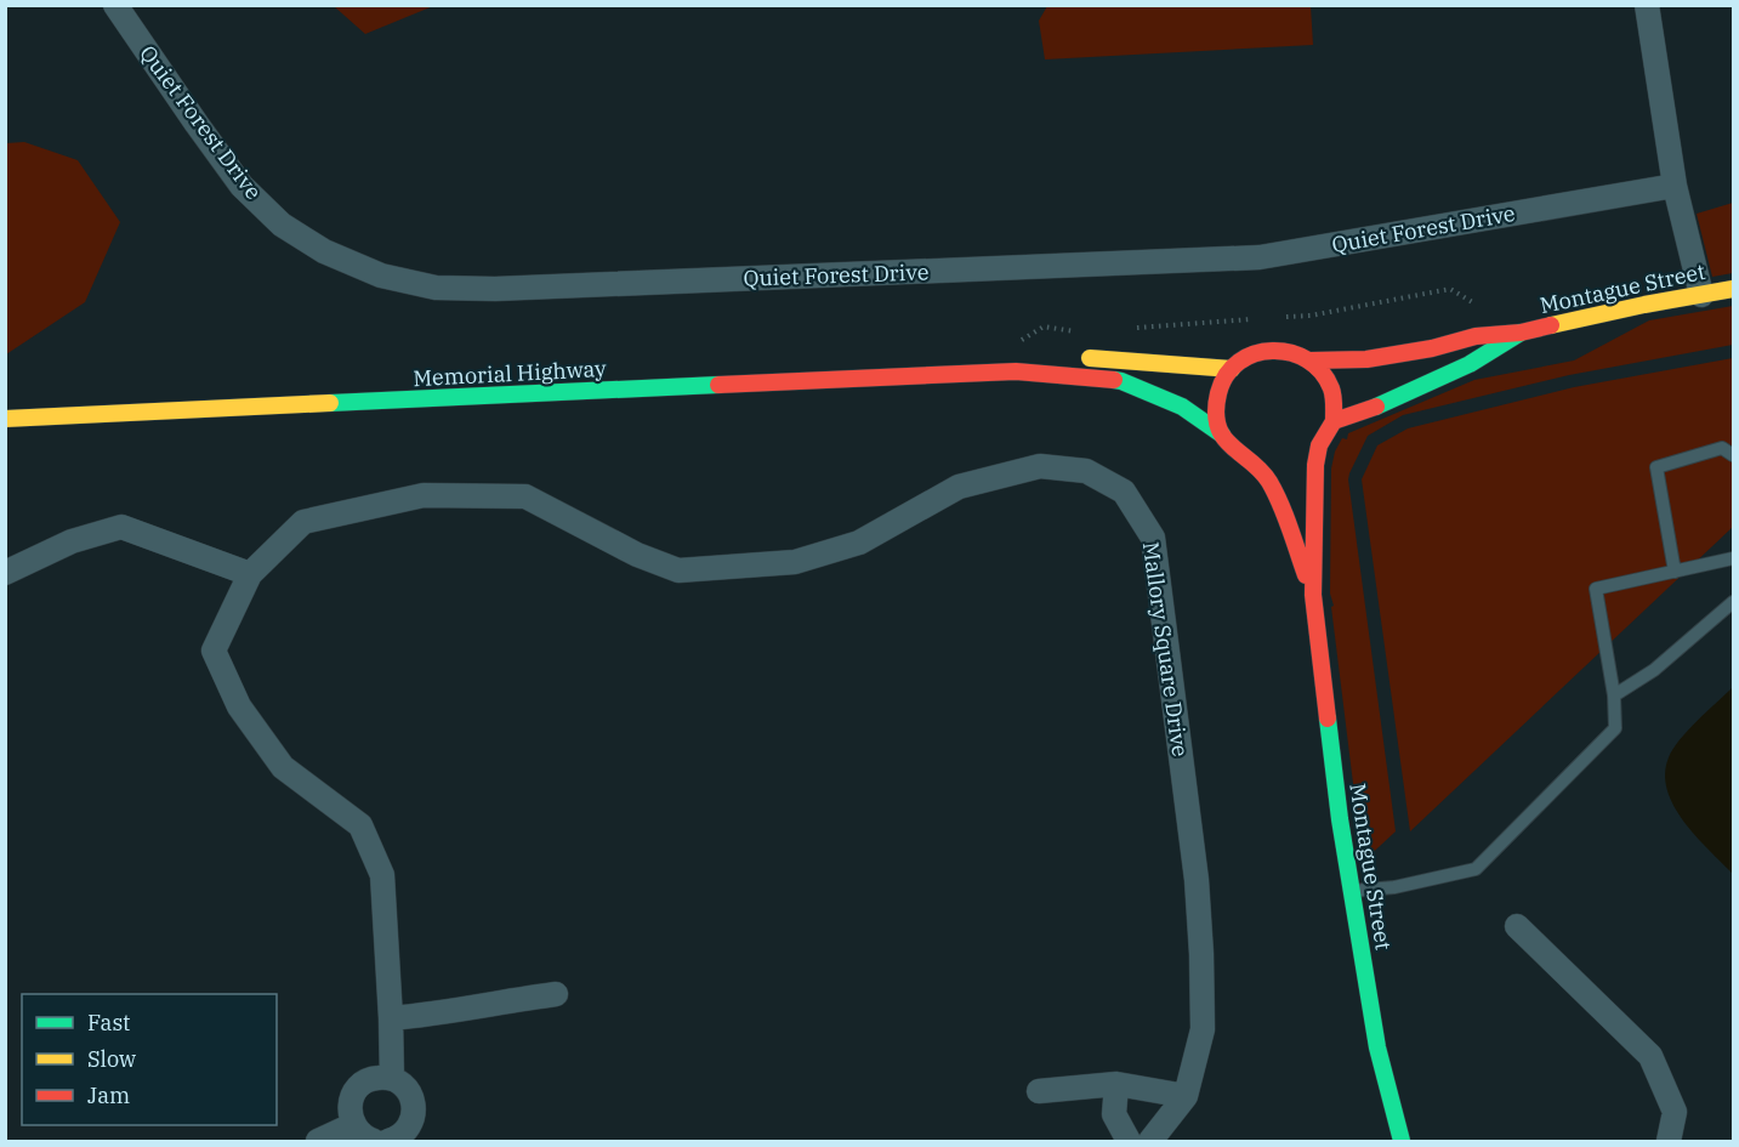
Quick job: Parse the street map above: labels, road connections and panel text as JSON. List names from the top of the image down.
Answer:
{
  "streets": {
    "street": [
      "Quiet Forest Drive",
      "Montague Street",
      "Memorial Highway",
      "Mallory Square Drive"
    ]
  },
  "crossings": [
    ["Montague Street", "Memorial Highway"]
  ],
  "legend": ["Fast", "Slow", "Jam"]
}
